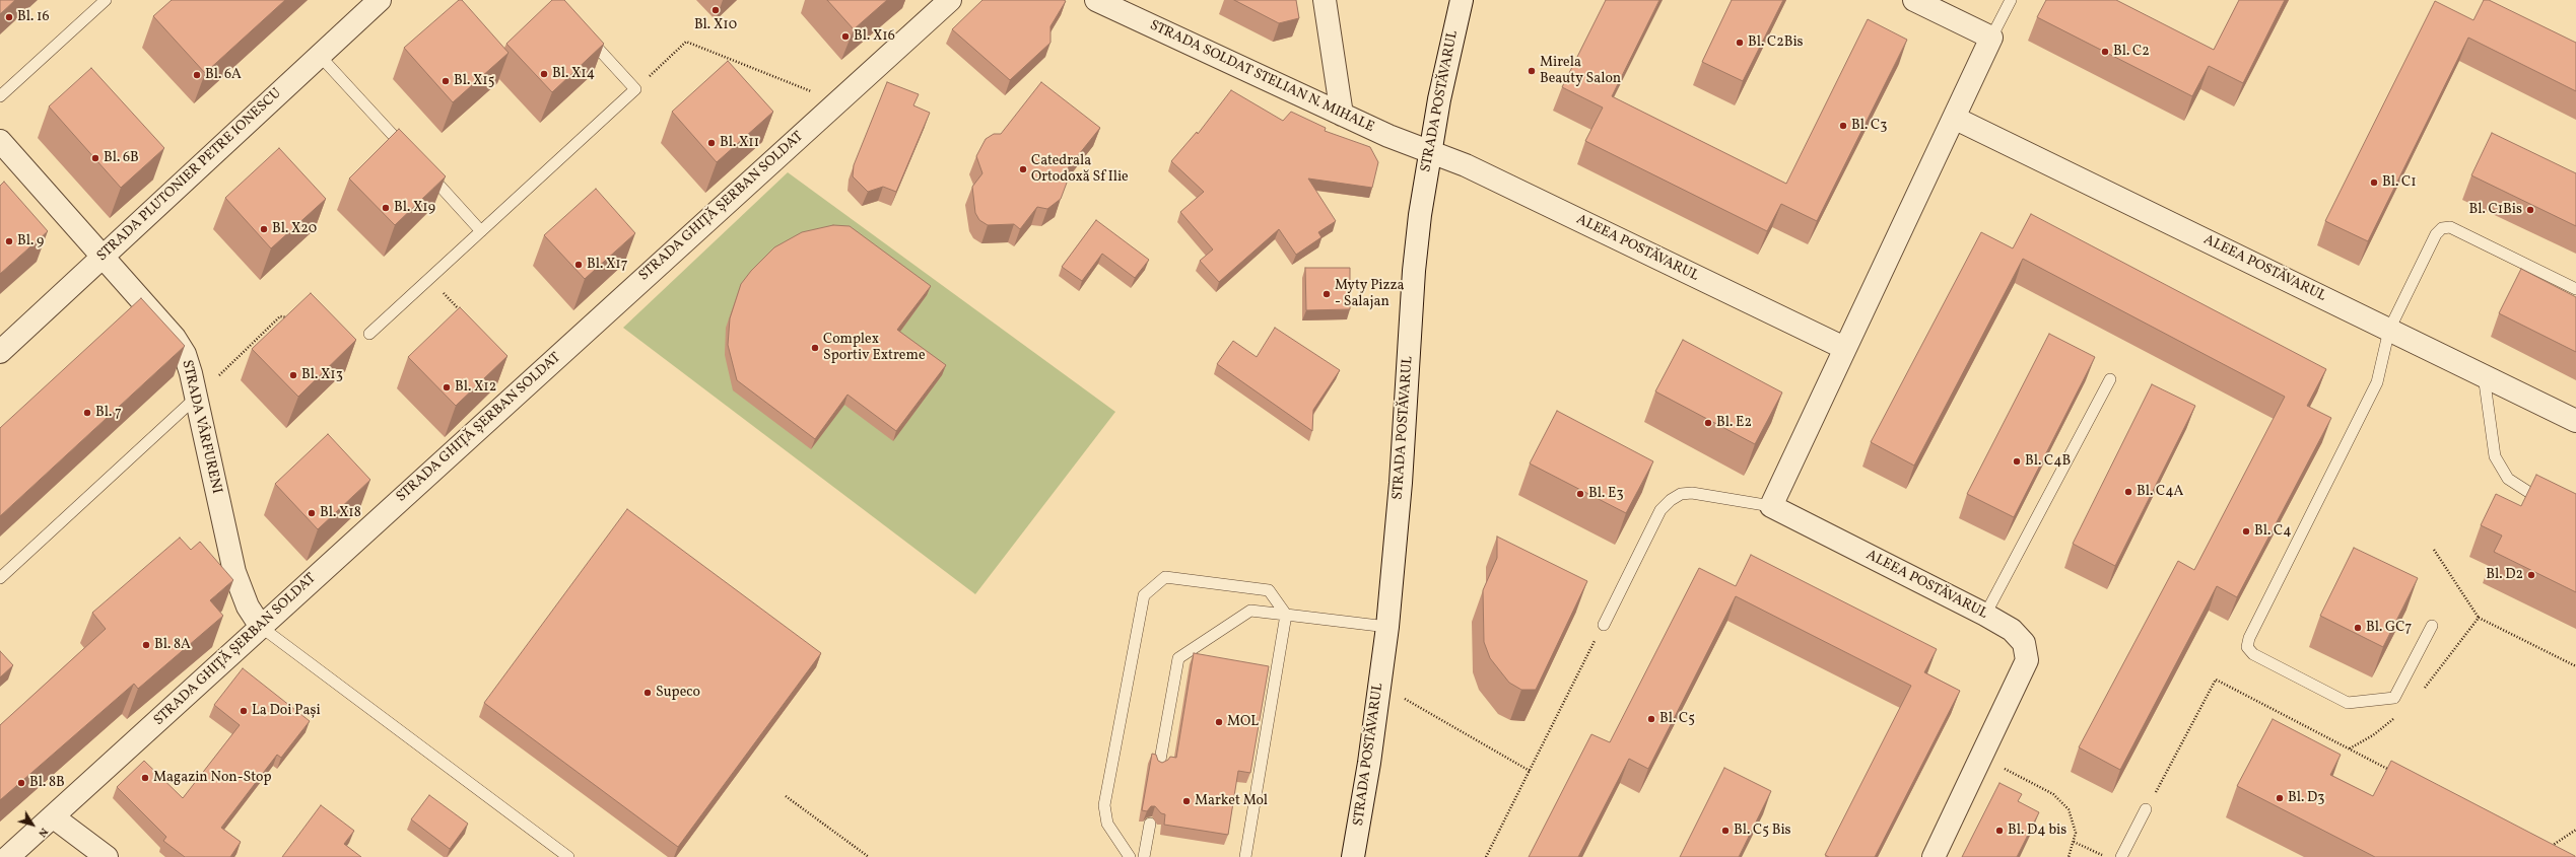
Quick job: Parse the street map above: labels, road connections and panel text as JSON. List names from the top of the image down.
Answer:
{
  "streets": {
    "street": [
      "STRADA SOLDAT STELIAN N. MIHALE",
      "STRADA POSTĂVARUL",
      "STRADA PLUTONIER PETRE IONESCU",
      "STRADA GHIȚĂ ȘERBAN SOLDAT",
      "ALEEA POSTĂVARUL",
      "STRADA VÂRFURENI"
    ]
  },
  "crossings": [
    ["STRADA SOLDAT STELIAN N. MIHALE", "STRADA POSTĂVARUL"],
    ["STRADA SOLDAT STELIAN N. MIHALE", "ALEEA POSTĂVARUL"],
    ["STRADA POSTĂVARUL", "ALEEA POSTĂVARUL"],
    ["STRADA PLUTONIER PETRE IONESCU", "STRADA VÂRFURENI"],
    ["STRADA GHIȚĂ ȘERBAN SOLDAT", "STRADA VÂRFURENI"]
  ],
  "places": [
    "Bl. X10",
    "Bl. 16",
    "Bl. X16",
    "Bl. C2Bis",
    "Bl. C2",
    "Mirela Beauty Salon",
    "Bl. X14",
    "Bl. 6A",
    "Bl. X15",
    "Bl. C3",
    "Bl. X11",
    "Bl. 6B",
    "Catedrala Ortodoxă Sf Ilie",
    "Bl. C1",
    "Bl. X19",
    "Bl. C1Bis",
    "Bl. X20",
    "Bl. 9",
    "Bl. X17",
    "Myty Pizza - Salajan",
    "Complex Sportiv Extreme",
    "Bl. X13",
    "Bl. X12",
    "Bl. 7",
    "Bl. E2",
    "Bl. C4B",
    "Bl. C4A",
    "Bl. E3",
    "Bl. X18",
    "Bl. C4",
    "Bl. D2",
    "Bl. GC7",
    "Bl. 8A",
    "Supeco",
    "La Doi Pași",
    "Bl. C5",
    "MOL",
    "Magazin Non-Stop",
    "Bl. 8B",
    "Bl. D3",
    "Market Mol",
    "Bl. C5 Bis",
    "Bl. D4 bis"
  ],
  "north": "bottom right"
}
